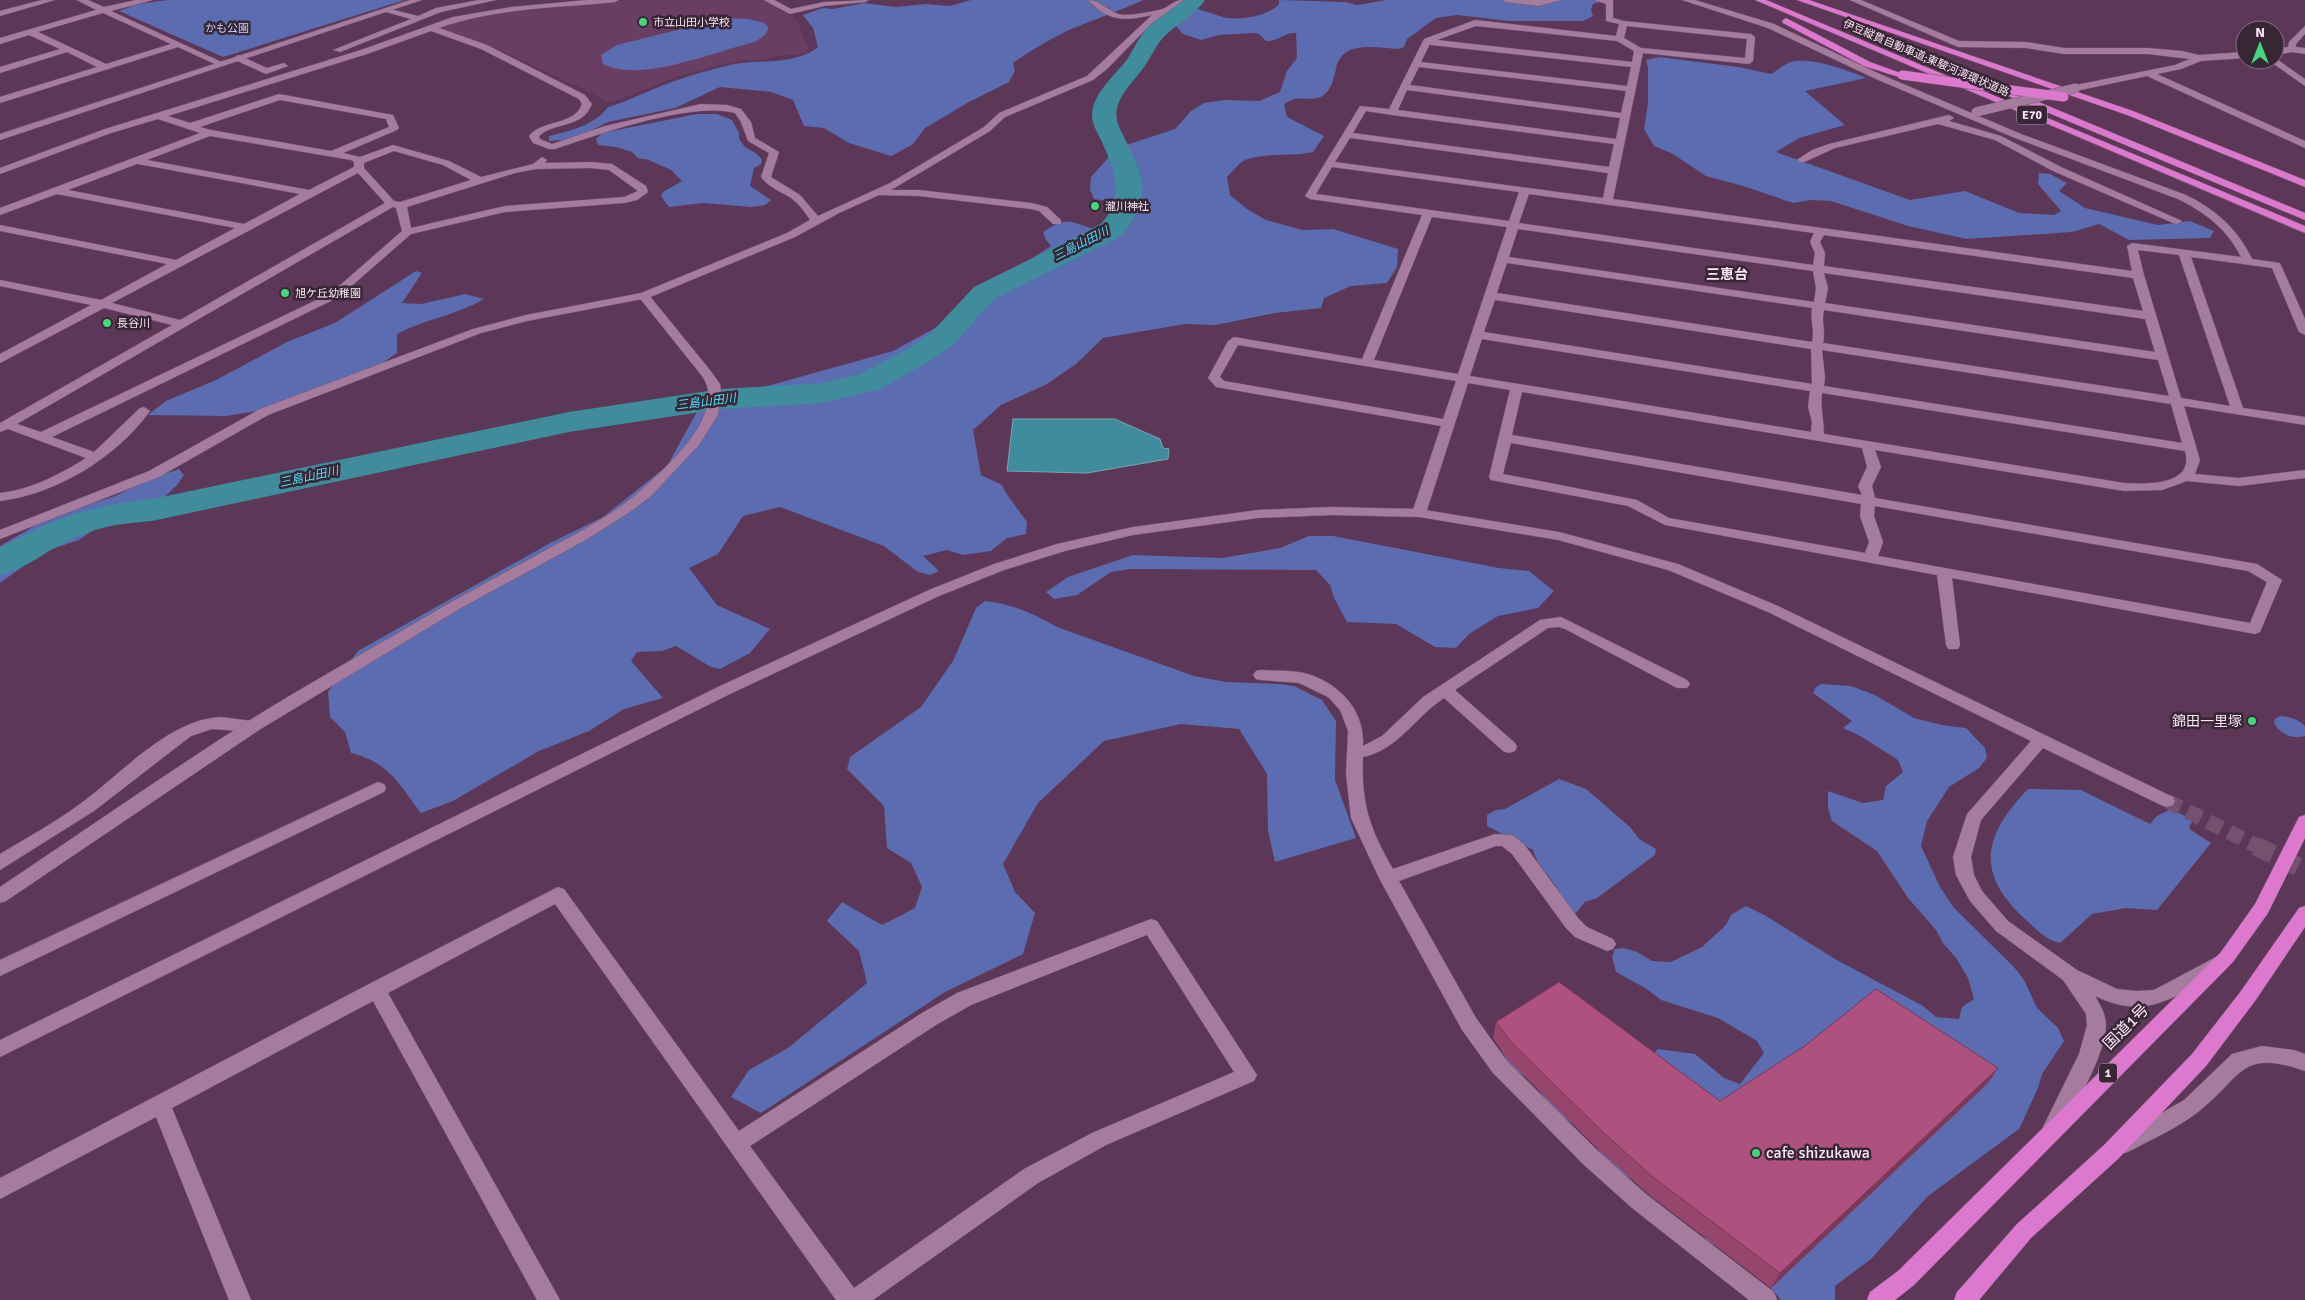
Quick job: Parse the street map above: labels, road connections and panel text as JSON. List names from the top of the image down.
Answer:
{
  "streets": {
    "highway": [
      "伊豆縦貫自動車道;東駿河湾環状道路",
      "E70",
      "国道1号",
      "1"
    ]
  },
  "districts": ["三恵台"],
  "water": ["三島山田川"],
  "parks": ["かも公園"],
  "places": [
    "市立山田小学校",
    "瀧川神社",
    "旭ケ丘幼稚園",
    "長谷川",
    "錦田一里塚",
    "cafe shizukawa"
  ],
  "north": "top"
}
